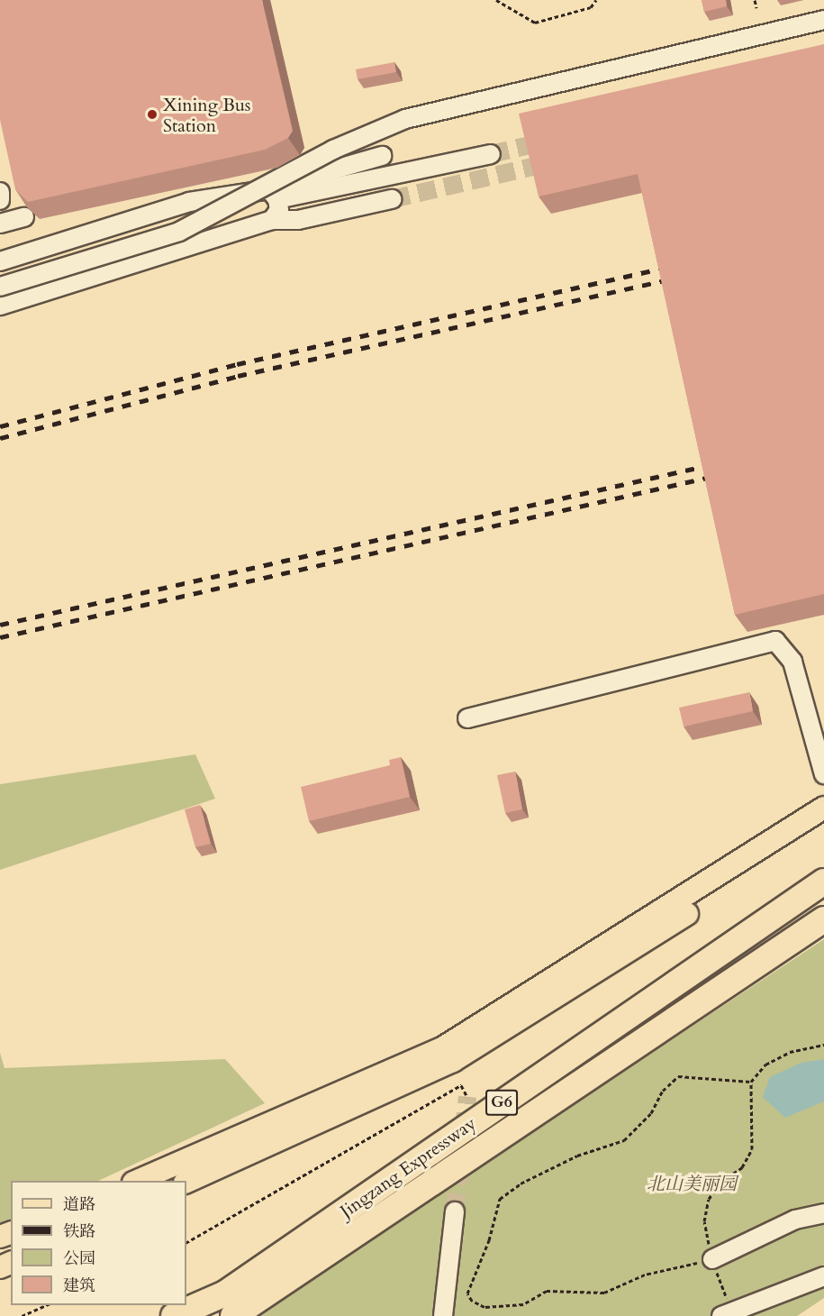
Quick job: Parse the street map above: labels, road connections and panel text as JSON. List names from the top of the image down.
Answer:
{
  "streets": {
    "highway": ["G6", "Jingzang Expressway"]
  },
  "parks": ["北山美丽园"],
  "places": ["Xining Bus Station"],
  "legend": [
    "道路",
    "铁路",
    "公园",
    "建筑"
  ]
}
